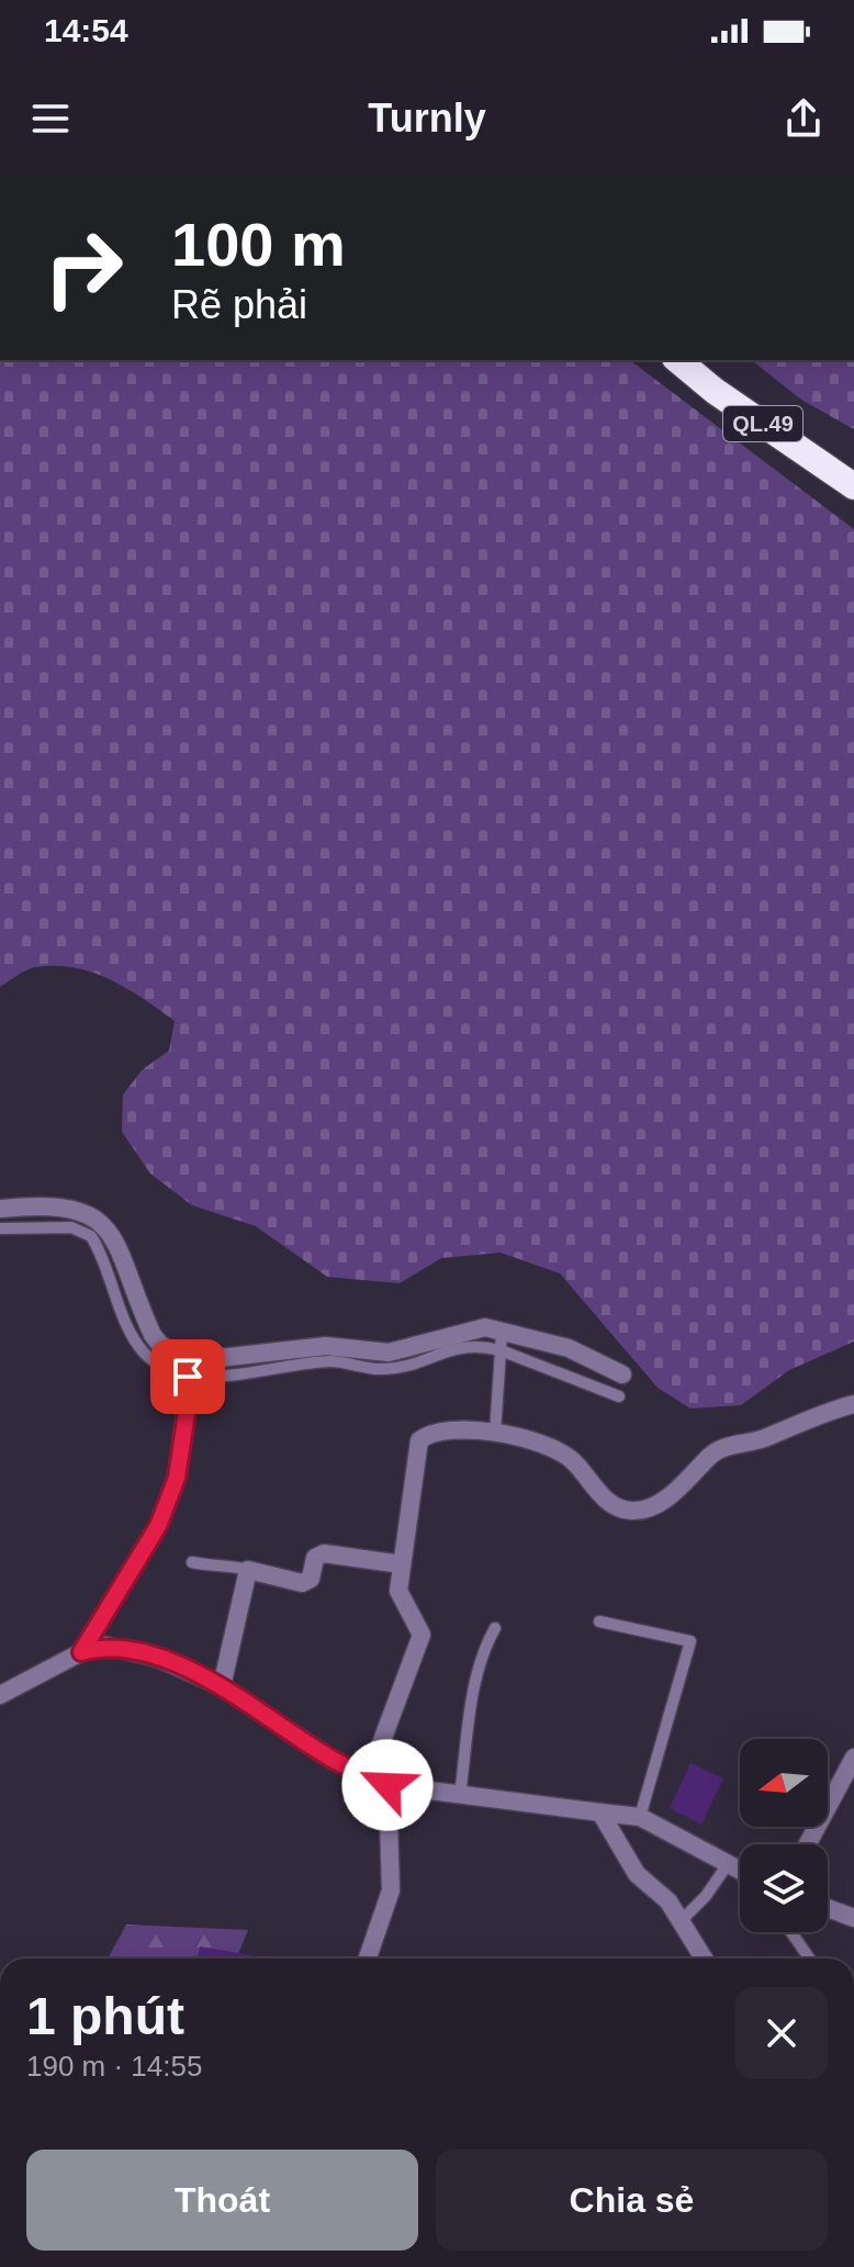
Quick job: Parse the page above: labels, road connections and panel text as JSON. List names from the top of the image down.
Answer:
{
  "streets": {
    "highway": ["QL.49"]
  },
  "north": "left",
  "page": {
    "status": "14:54",
    "header": "Turnly",
    "turn": ["100 m", "Rẽ phải"],
    "heading": ["1 phút", "190 m · 14:55"],
    "buttons": ["Thoát", "Chia sẻ"]
  }
}
